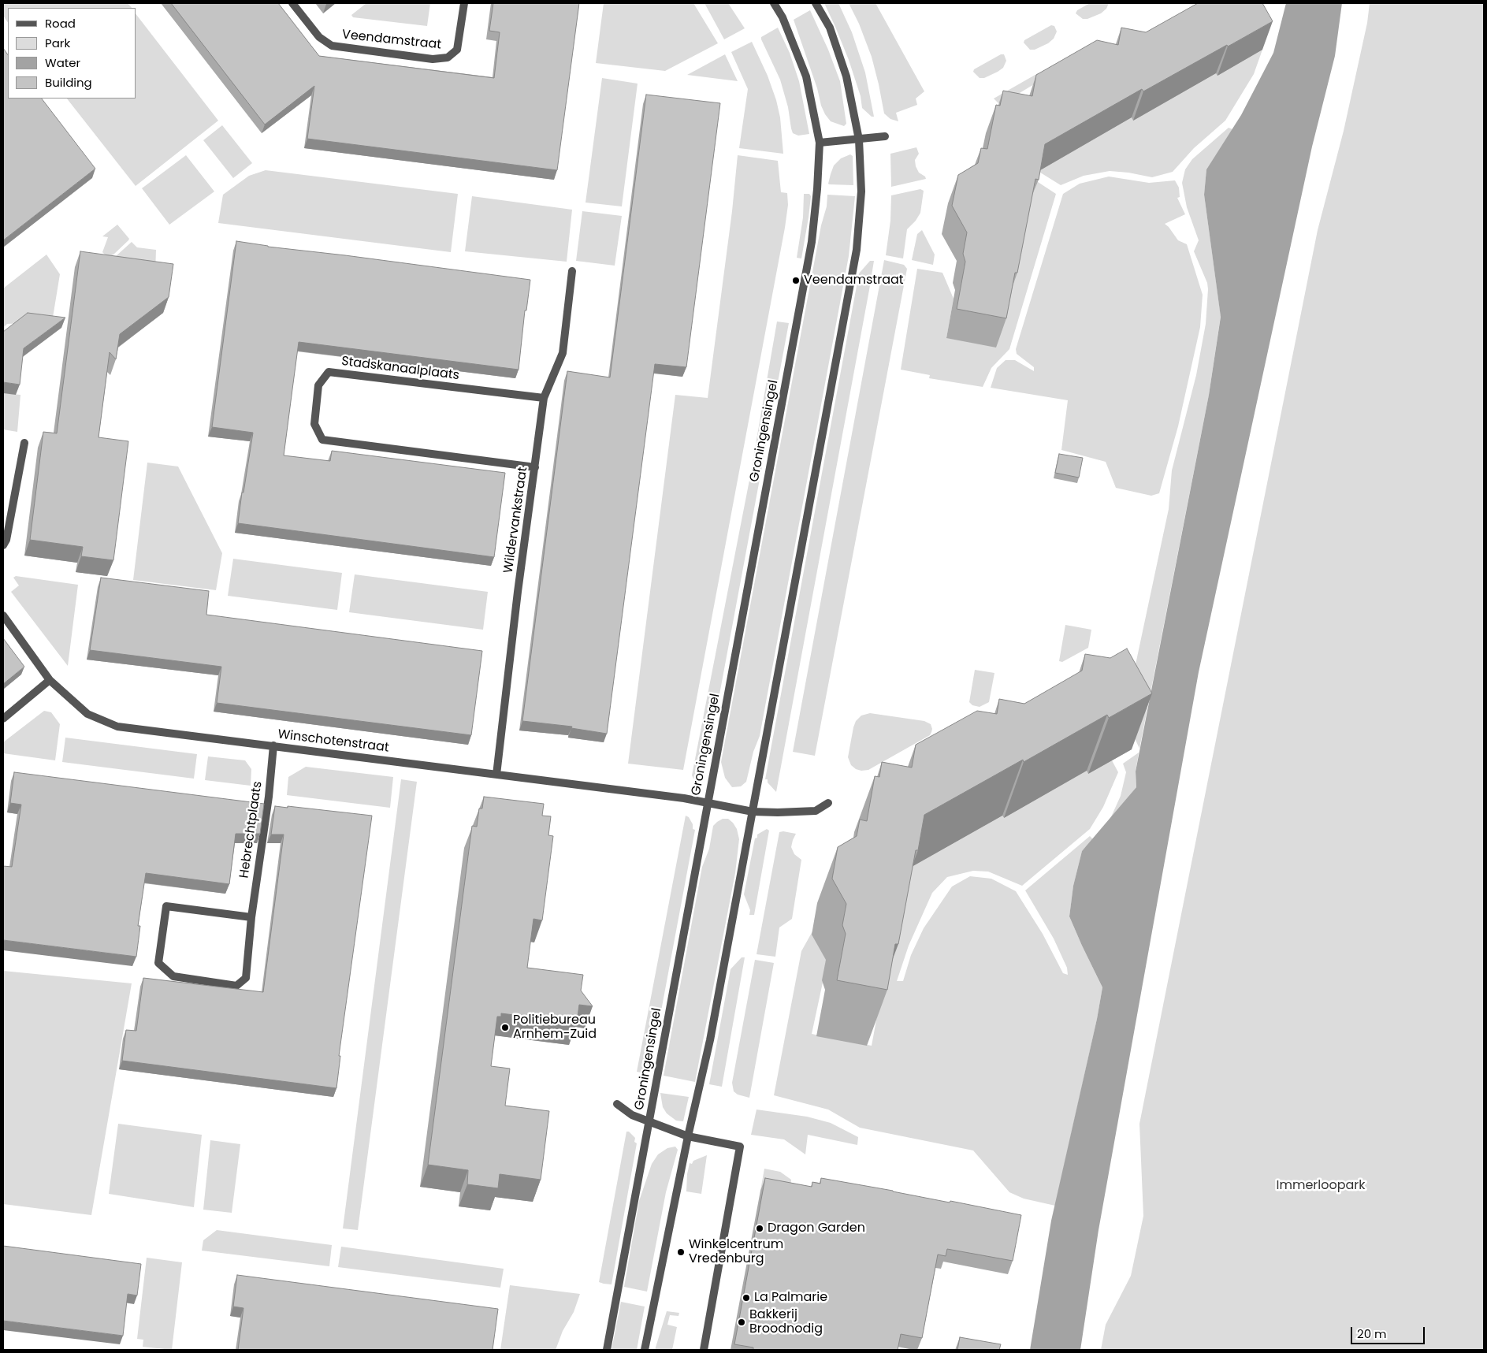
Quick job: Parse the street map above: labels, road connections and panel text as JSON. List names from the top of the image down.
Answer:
{
  "streets": {
    "street": [
      "Veendamstraat",
      "Stadskanaalplaats",
      "Groningensingel",
      "Wildervankstraat",
      "Winschotenstraat",
      "Hebrechtplaats"
    ]
  },
  "crossings": [
    ["Stadskanaalplaats", "Wildervankstraat"],
    ["Groningensingel", "Winschotenstraat"],
    ["Wildervankstraat", "Winschotenstraat"],
    ["Winschotenstraat", "Hebrechtplaats"]
  ],
  "parks": ["Immerloopark"],
  "places": [
    "Veendamstraat",
    "Politiebureau Arnhem-Zuid",
    "Dragon Garden",
    "Winkelcentrum Vredenburg",
    "La Palmarie",
    "Bakkerij Broodnodig"
  ],
  "legend": [
    "Road",
    "Park",
    "Water",
    "Building"
  ],
  "scale_bar": "20 m"
}
